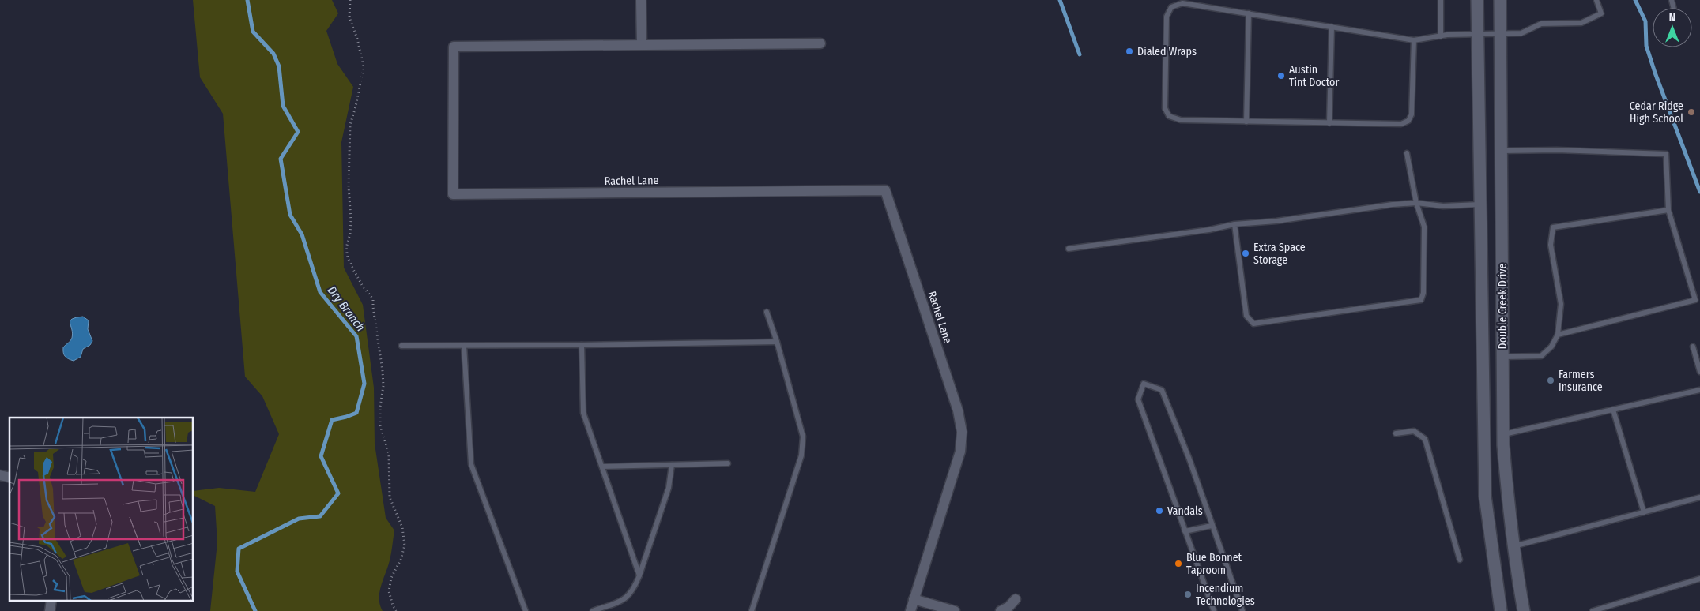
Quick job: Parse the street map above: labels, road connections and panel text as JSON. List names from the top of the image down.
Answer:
{
  "streets": {
    "street": ["Rachel Lane", "Double Creek Drive"]
  },
  "water": ["Dry Branch"],
  "places": [
    "Dialed Wraps",
    "Austin Tint Doctor",
    "Cedar Ridge High School",
    "Extra Space Storage",
    "Farmers Insurance",
    "Vandals",
    "Blue Bonnet Taproom",
    "Incendium Technologies"
  ],
  "north": "top"
}
